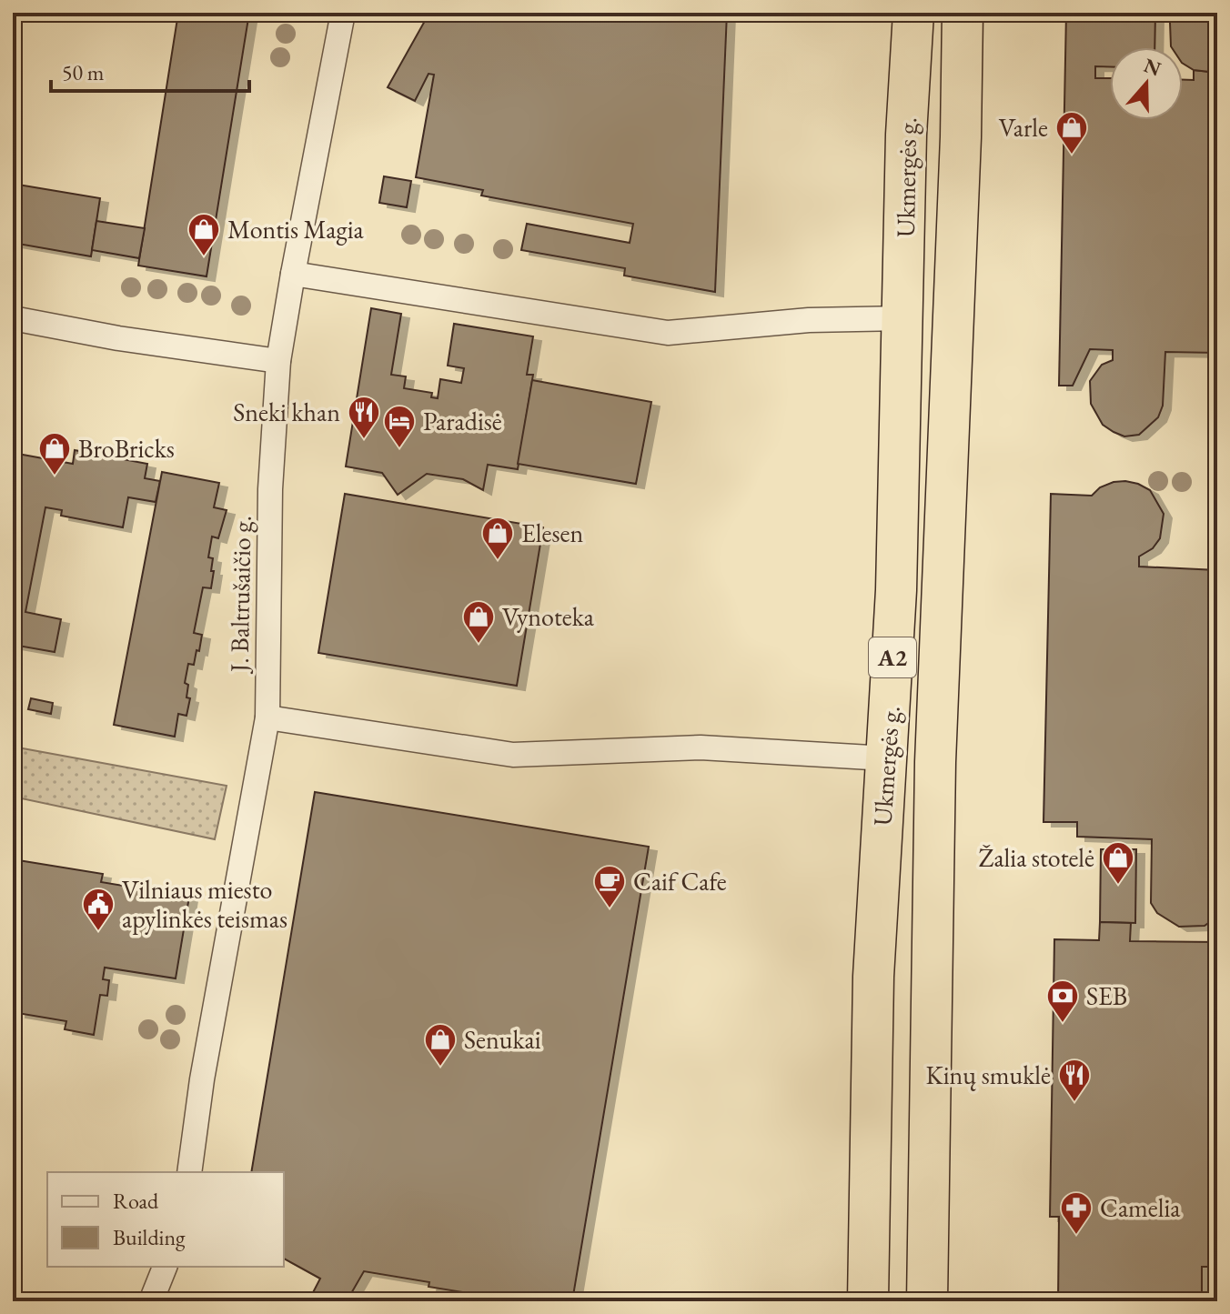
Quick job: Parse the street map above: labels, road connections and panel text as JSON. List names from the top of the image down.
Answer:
{
  "streets": {
    "highway": ["Ukmergės g.", "A2"],
    "street": ["J. Baltrušaičio g."]
  },
  "places": {
    "shop": [
      "Varle",
      "Montis Magia",
      "BroBricks",
      "Elesen",
      "Vynoteka",
      "Žalia stotelė",
      "Senukai"
    ],
    "restaurant": ["Sneki khan", "Kinų smuklė"],
    "hotel": ["Paradisė"],
    "cafe": ["Caif Cafe"],
    "public building": ["Vilniaus miesto apylinkės teismas"],
    "bank": ["SEB"],
    "pharmacy": ["Camelia"]
  },
  "legend": ["Road", "Building"],
  "scale_bar": "50 m",
  "north": "top"
}
